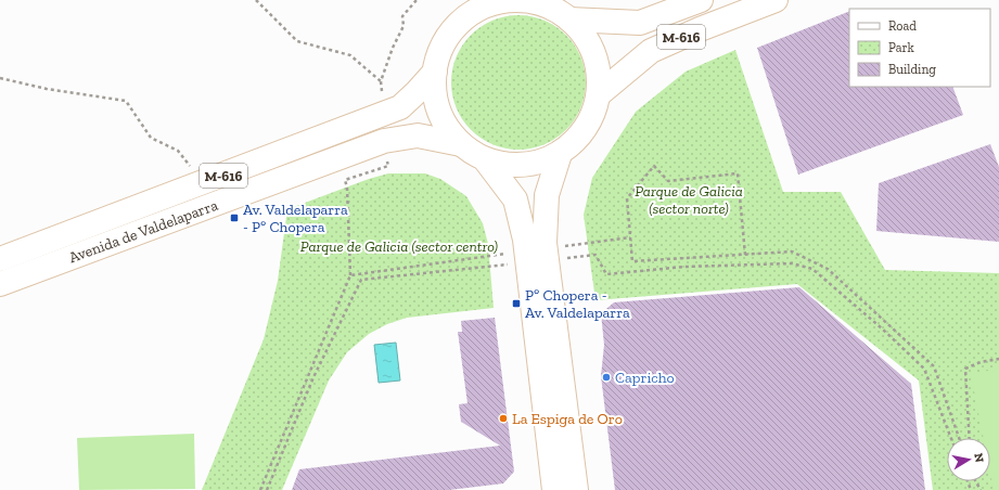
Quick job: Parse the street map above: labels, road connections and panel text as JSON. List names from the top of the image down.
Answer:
{
  "streets": {
    "main road": ["M-616", "Avenida de Valdelaparra"]
  },
  "crossings": [
    ["M-616", "Avenida de Valdelaparra"]
  ],
  "parks": ["Parque de Galicia (sector norte)", "Parque de Galicia (sector centro)"],
  "places": {
    "transit": ["Av. Valdelaparra - Pº Chopera", "Pº Chopera - Av. Valdelaparra"],
    "other": ["Capricho", "La Espiga de Oro"]
  },
  "legend": ["Road", "Park", "Building"],
  "north": "right"
}
